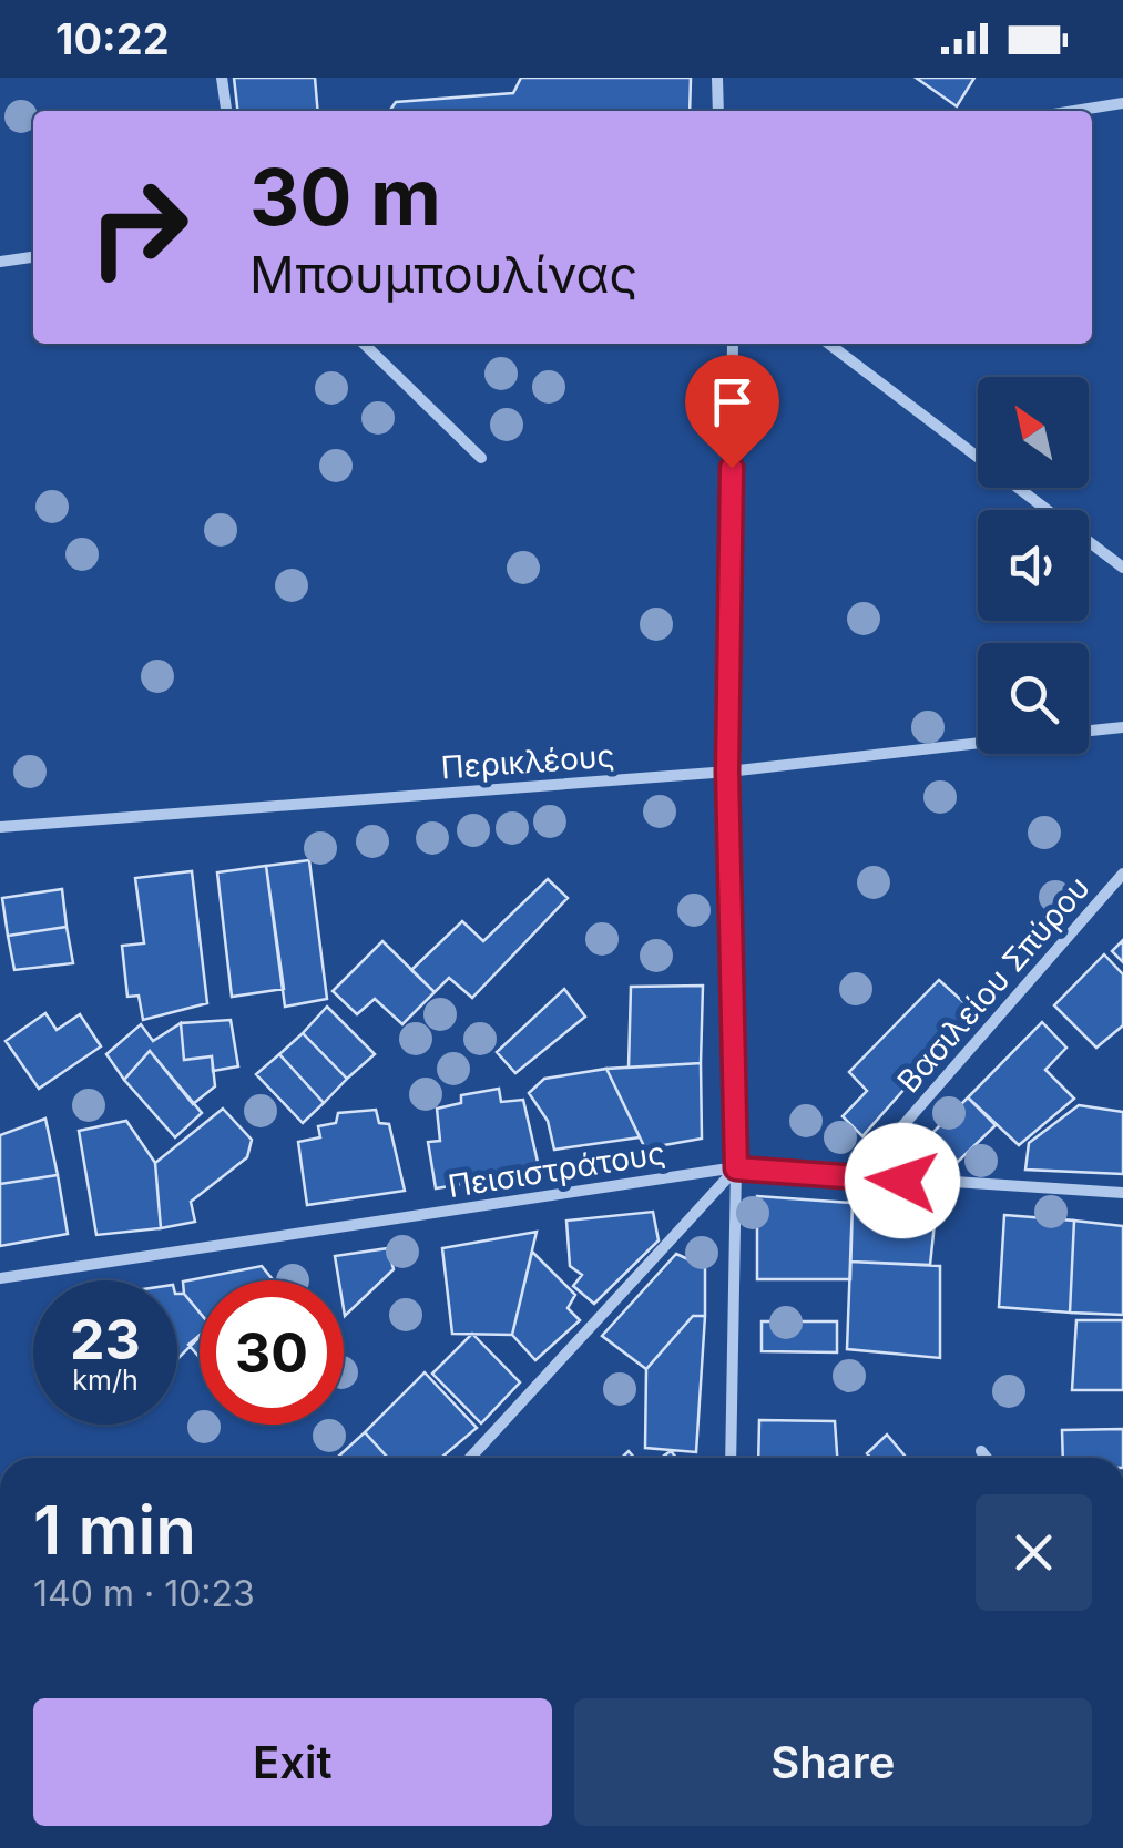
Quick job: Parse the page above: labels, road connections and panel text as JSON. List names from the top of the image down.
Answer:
{
  "streets": {
    "street": ["Περικλέους", "Βασιλείου Σπύρου", "Πεισιστράτους"]
  },
  "crossings": [
    ["Βασιλείου Σπύρου", "Πεισιστράτους"]
  ],
  "north": "top left",
  "page": {
    "status": "10:22",
    "turn": ["30 m", "Μπουμπουλίνας"],
    "speed": "23 km/h",
    "limit": "30",
    "heading": ["1 min", "140 m · 10:23"],
    "buttons": ["Exit", "Share"]
  }
}
